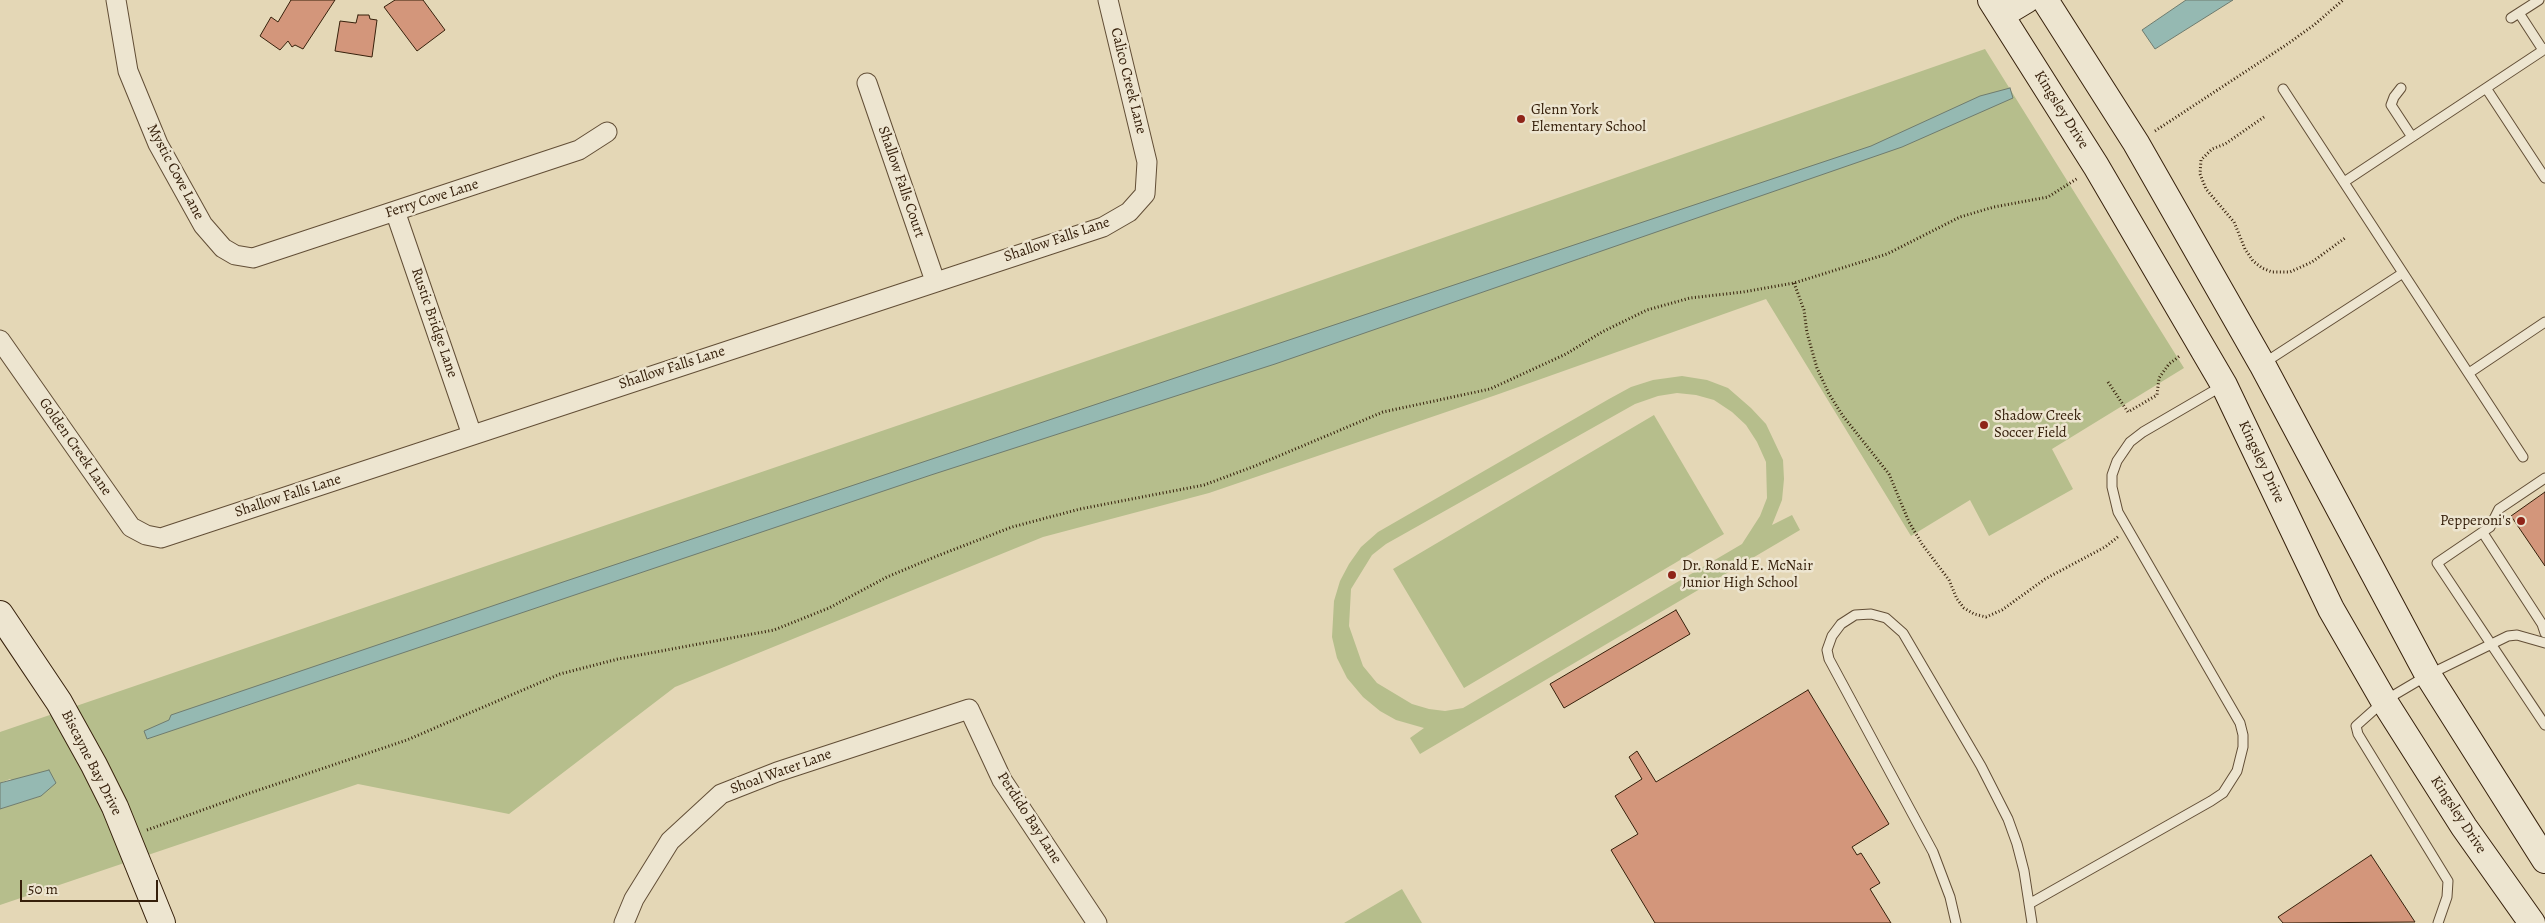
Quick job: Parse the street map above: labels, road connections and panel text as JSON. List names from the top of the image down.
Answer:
{
  "streets": {
    "main road": ["Kingsley Drive", "Biscayne Bay Drive"],
    "street": [
      "Calico Creek Lane",
      "Mystic Cove Lane",
      "Shallow Falls Court",
      "Ferry Cove Lane",
      "Shallow Falls Lane",
      "Rustic Bridge Lane",
      "Golden Creek Lane",
      "Shoal Water Lane",
      "Perdido Bay Lane"
    ]
  },
  "crossings": [
    ["Calico Creek Lane", "Shallow Falls Lane"],
    ["Mystic Cove Lane", "Ferry Cove Lane"],
    ["Shallow Falls Court", "Shallow Falls Lane"],
    ["Ferry Cove Lane", "Rustic Bridge Lane"],
    ["Shallow Falls Lane", "Rustic Bridge Lane"],
    ["Shallow Falls Lane", "Golden Creek Lane"],
    ["Shoal Water Lane", "Perdido Bay Lane"]
  ],
  "places": [
    "Glenn York Elementary School",
    "Shadow Creek Soccer Field",
    "Pepperoni's",
    "Dr. Ronald E. McNair Junior High School"
  ],
  "scale_bar": "50 m"
}
